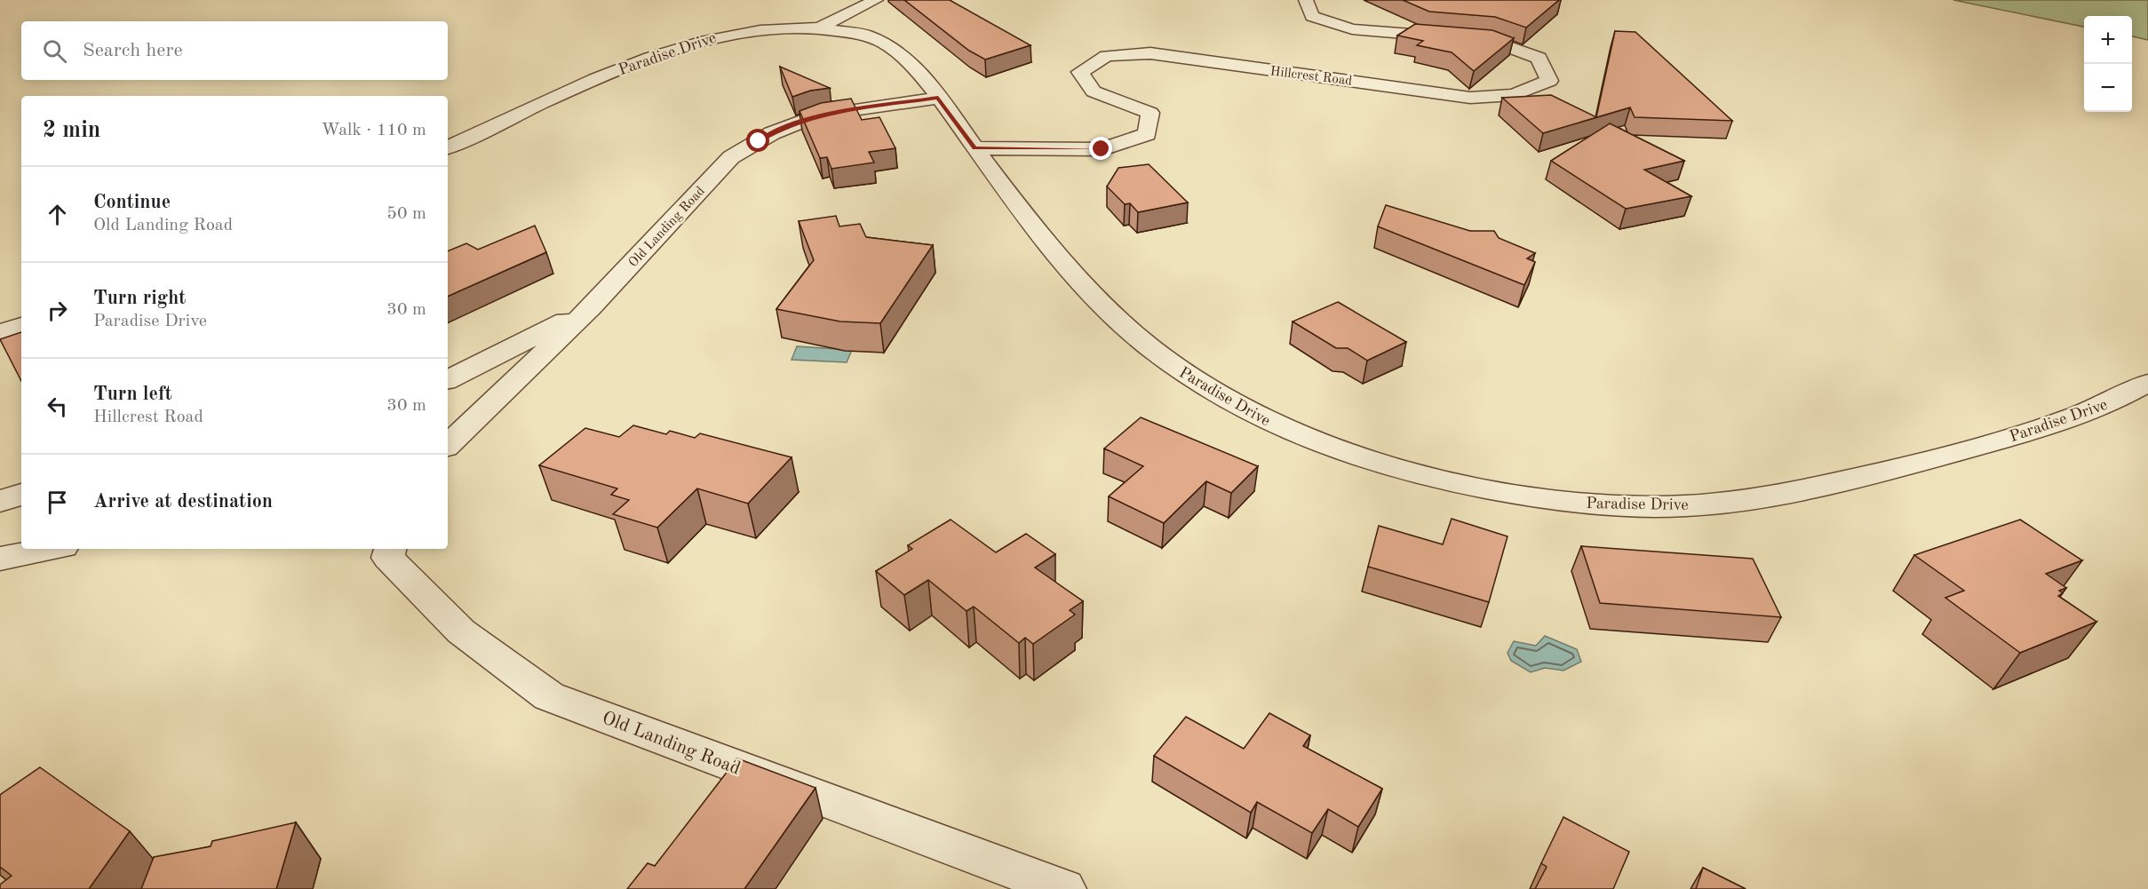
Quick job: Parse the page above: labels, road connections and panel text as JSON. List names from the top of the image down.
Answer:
{
  "streets": {
    "street": ["Paradise Drive", "Hillcrest Road", "Old Landing Road"]
  },
  "crossings": [
    ["Paradise Drive", "Hillcrest Road"],
    ["Paradise Drive", "Old Landing Road"]
  ],
  "page": {
    "map_buttons": ["+", "−"],
    "search": "Search here",
    "heading": ["2 min", "Walk · 110 m"],
    "list": [
      ["Continue", "Old Landing Road", "50 m"],
      ["Turn right", "Paradise Drive", "30 m"],
      ["Turn left", "Hillcrest Road", "30 m"],
      "Arrive at destination"
    ]
  }
}
